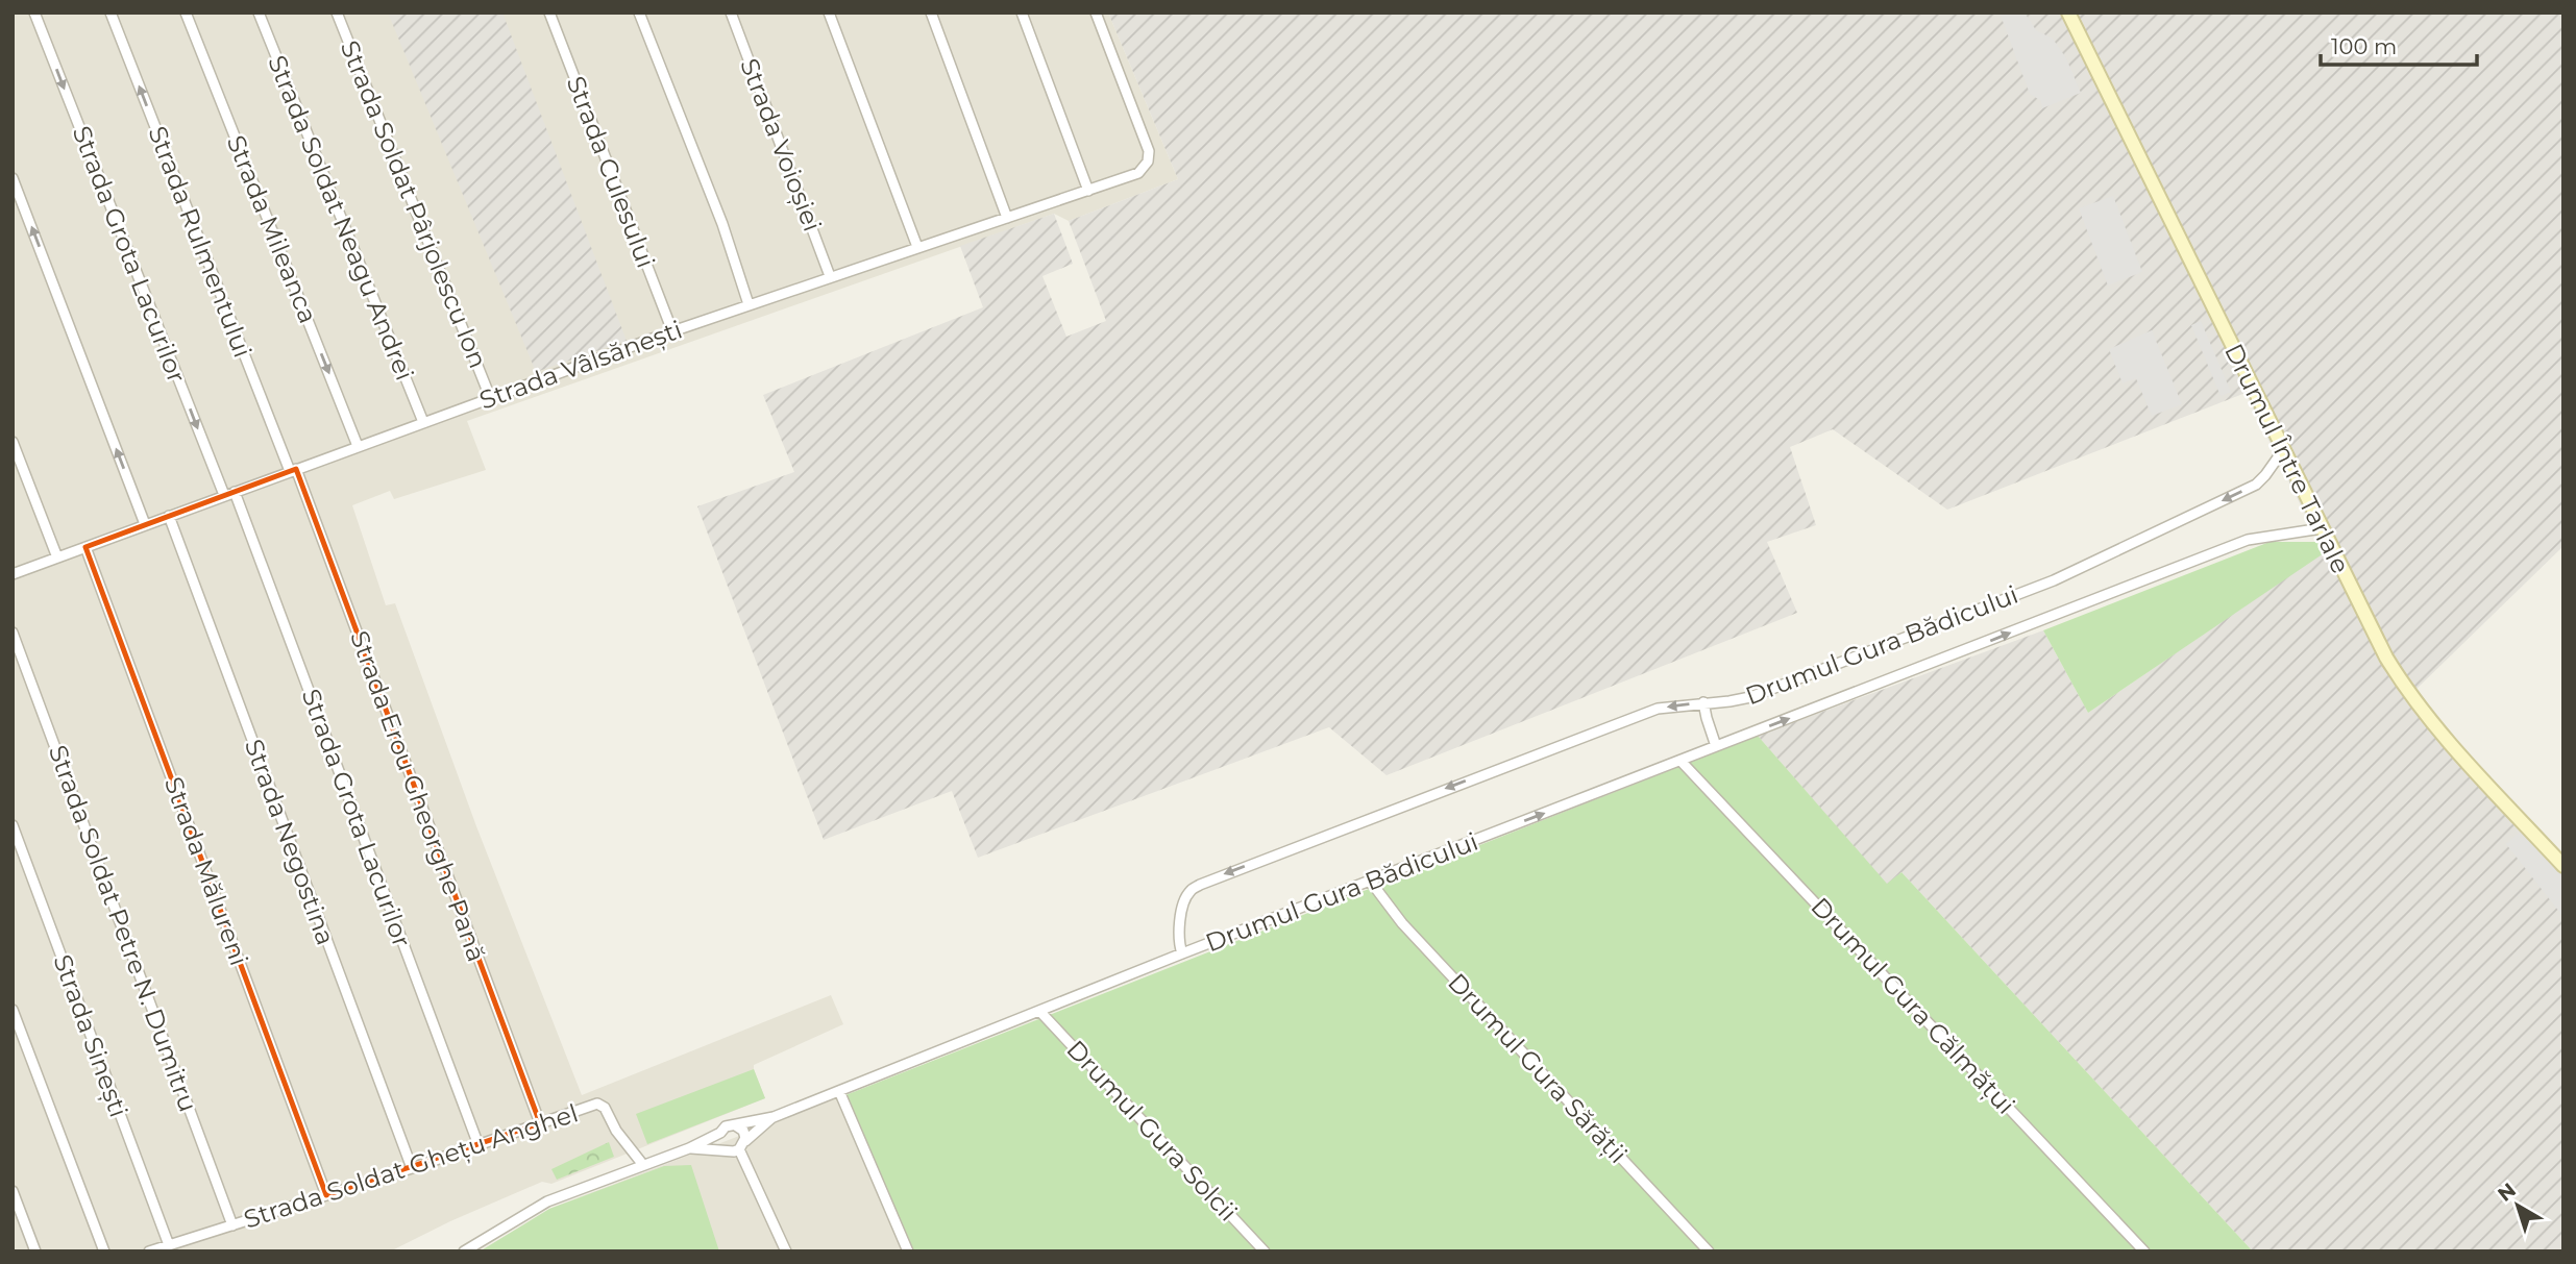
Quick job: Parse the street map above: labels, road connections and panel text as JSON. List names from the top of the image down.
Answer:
{
  "streets": {
    "main road": ["Drumul Între Tarlale"],
    "street": [
      "Strada Voioșiei",
      "Strada Culesului",
      "Strada Soldat Pârjolescu Ion",
      "Strada Soldat Neagu Andrei",
      "Strada Mileanca",
      "Strada Rulmentului",
      "Strada Grota Lacurilor",
      "Strada Vâlsănești",
      "Drumul Gura Bădicului",
      "Strada Erou Gheorghe Pană",
      "Strada Negostina",
      "Strada Mălureni",
      "Strada Soldat Petre N. Dumitru",
      "Drumul Gura Călmățui",
      "Strada Sinești",
      "Drumul Gura Sărății",
      "Drumul Gura Solcii",
      "Strada Soldat Ghețu Anghel"
    ]
  },
  "crossings": [
    ["Strada Voioșiei", "Strada Vâlsănești"],
    ["Strada Culesului", "Strada Vâlsănești"],
    ["Strada Soldat Pârjolescu Ion", "Strada Vâlsănești"],
    ["Strada Soldat Neagu Andrei", "Strada Vâlsănești"],
    ["Strada Mileanca", "Strada Vâlsănești"],
    ["Strada Rulmentului", "Strada Vâlsănești"],
    ["Strada Rulmentului", "Strada Erou Gheorghe Pană"],
    ["Strada Grota Lacurilor", "Strada Vâlsănești"],
    ["Strada Grota Lacurilor", "Strada Soldat Ghețu Anghel"],
    ["Strada Vâlsănești", "Strada Erou Gheorghe Pană"],
    ["Strada Vâlsănești", "Strada Negostina"],
    ["Strada Vâlsănești", "Strada Mălureni"],
    ["Drumul Între Tarlale", "Drumul Gura Bădicului"],
    ["Drumul Gura Bădicului", "Drumul Gura Călmățui"],
    ["Drumul Gura Bădicului", "Drumul Gura Sărății"],
    ["Drumul Gura Bădicului", "Drumul Gura Solcii"],
    ["Strada Erou Gheorghe Pană", "Strada Soldat Ghețu Anghel"],
    ["Strada Negostina", "Strada Soldat Ghețu Anghel"],
    ["Strada Mălureni", "Strada Soldat Ghețu Anghel"],
    ["Strada Soldat Petre N. Dumitru", "Strada Soldat Ghețu Anghel"],
    ["Strada Sinești", "Strada Soldat Ghețu Anghel"]
  ],
  "one_way": ["Strada Mileanca", "Strada Rulmentului"],
  "scale_bar": "100 m",
  "north": "top left"
}
